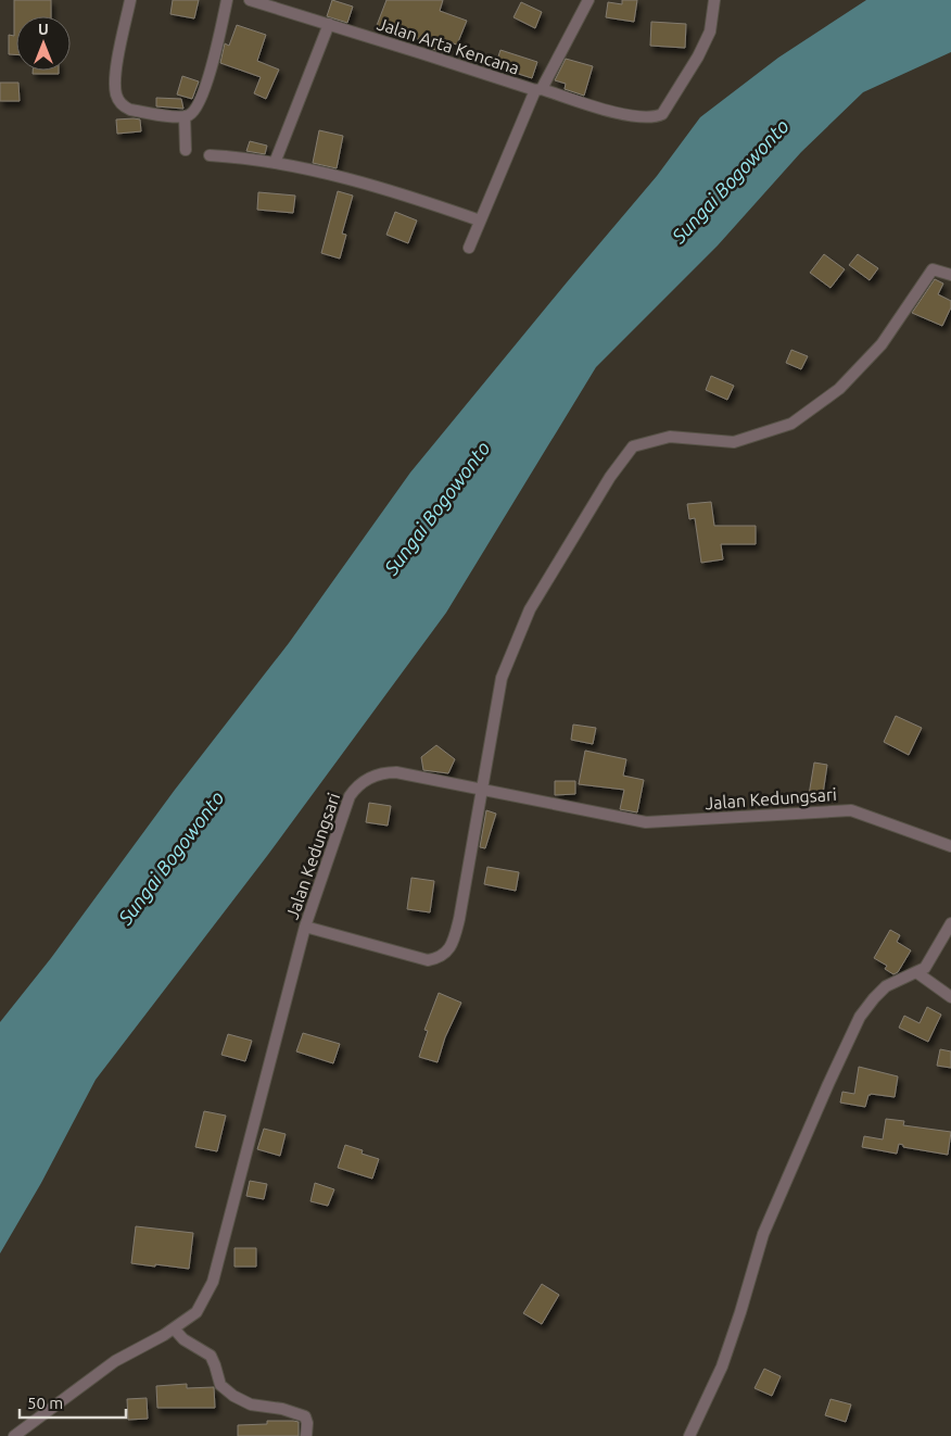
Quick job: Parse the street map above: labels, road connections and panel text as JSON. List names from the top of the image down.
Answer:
{
  "streets": {
    "street": ["Jalan Arta Kencana", "Jalan Kedungsari"]
  },
  "water": ["Sungai Bogowonto"],
  "scale_bar": "50 m",
  "north": "top"
}
